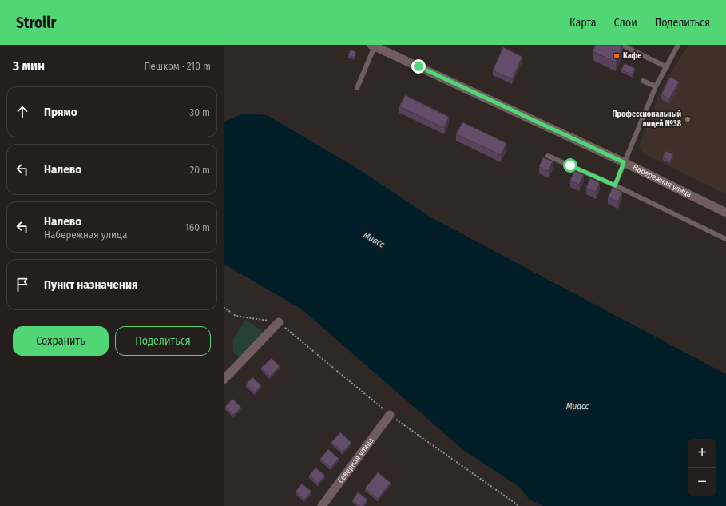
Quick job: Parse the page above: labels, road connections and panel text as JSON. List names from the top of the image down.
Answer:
{
  "streets": {
    "street": ["Набережная улица", "Северная улица"]
  },
  "water": ["Миасс"],
  "places": ["Кафе", "Профессиональный лицей №38"],
  "page": {
    "header": "Strollr",
    "nav": ["Карта", "Слои", "Поделиться"],
    "heading": ["3 мин", "Пешком · 210 m"],
    "list": [
      ["Прямо", "30 m"],
      ["Налево", "20 m"],
      ["Налево", "Набережная улица", "160 m"],
      "Пункт назначения"
    ],
    "buttons": ["Сохранить", "Поделиться"],
    "map_buttons": ["+", "−"]
  }
}
